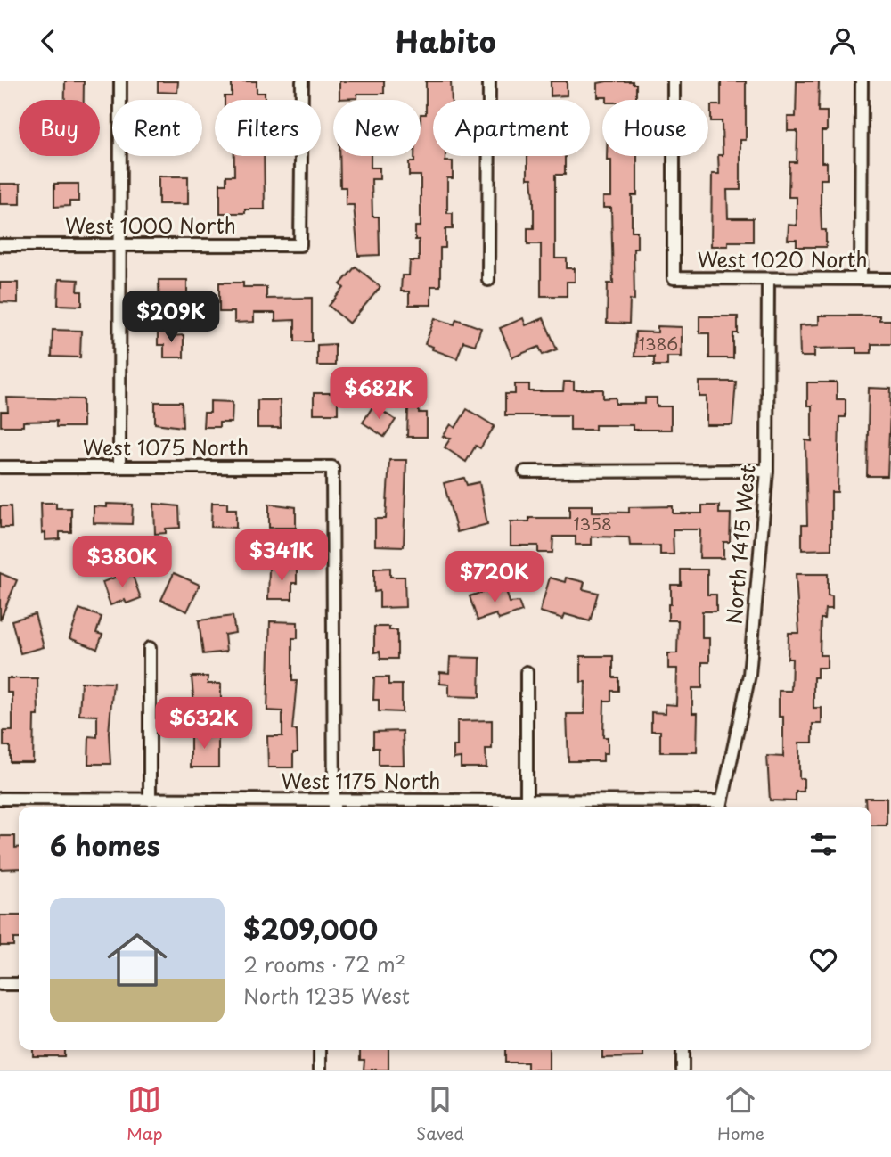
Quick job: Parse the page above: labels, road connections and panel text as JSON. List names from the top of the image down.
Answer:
{
  "streets": {
    "street": [
      "West 1000 North",
      "West 1020 North",
      "West 1075 North",
      "North 1415 West",
      "West 1175 North"
    ]
  },
  "crossings": [
    ["West 1020 North", "North 1415 West"],
    ["West 1075 North", "West 1175 North"],
    ["North 1415 West", "West 1175 North"]
  ],
  "house_numbers": ["1386", "1358"],
  "page": {
    "header": "Habito",
    "chip": [
      "Buy",
      "Rent",
      "Filters",
      "New",
      "Apartment",
      "House"
    ],
    "price": [
      "$209K",
      "$682K",
      "$341K",
      "$380K",
      "$720K",
      "$632K"
    ],
    "heading": "6 homes",
    "list": [
      {
        "name": "$209,000",
        "note": "2 rooms · 72 m² · North 1235 West"
      }
    ],
    "tabs": ["Map", "Saved", "Home"]
  }
}
